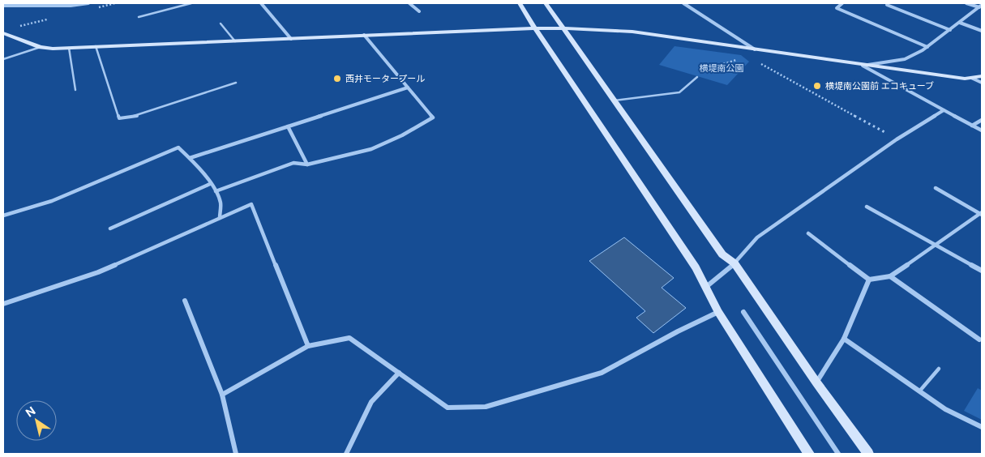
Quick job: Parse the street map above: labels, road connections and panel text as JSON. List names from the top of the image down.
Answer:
{
  "parks": ["横堤南公園"],
  "places": ["西井モータープール", "横堤南公園前 エコキューブ"],
  "north": "top left"
}
